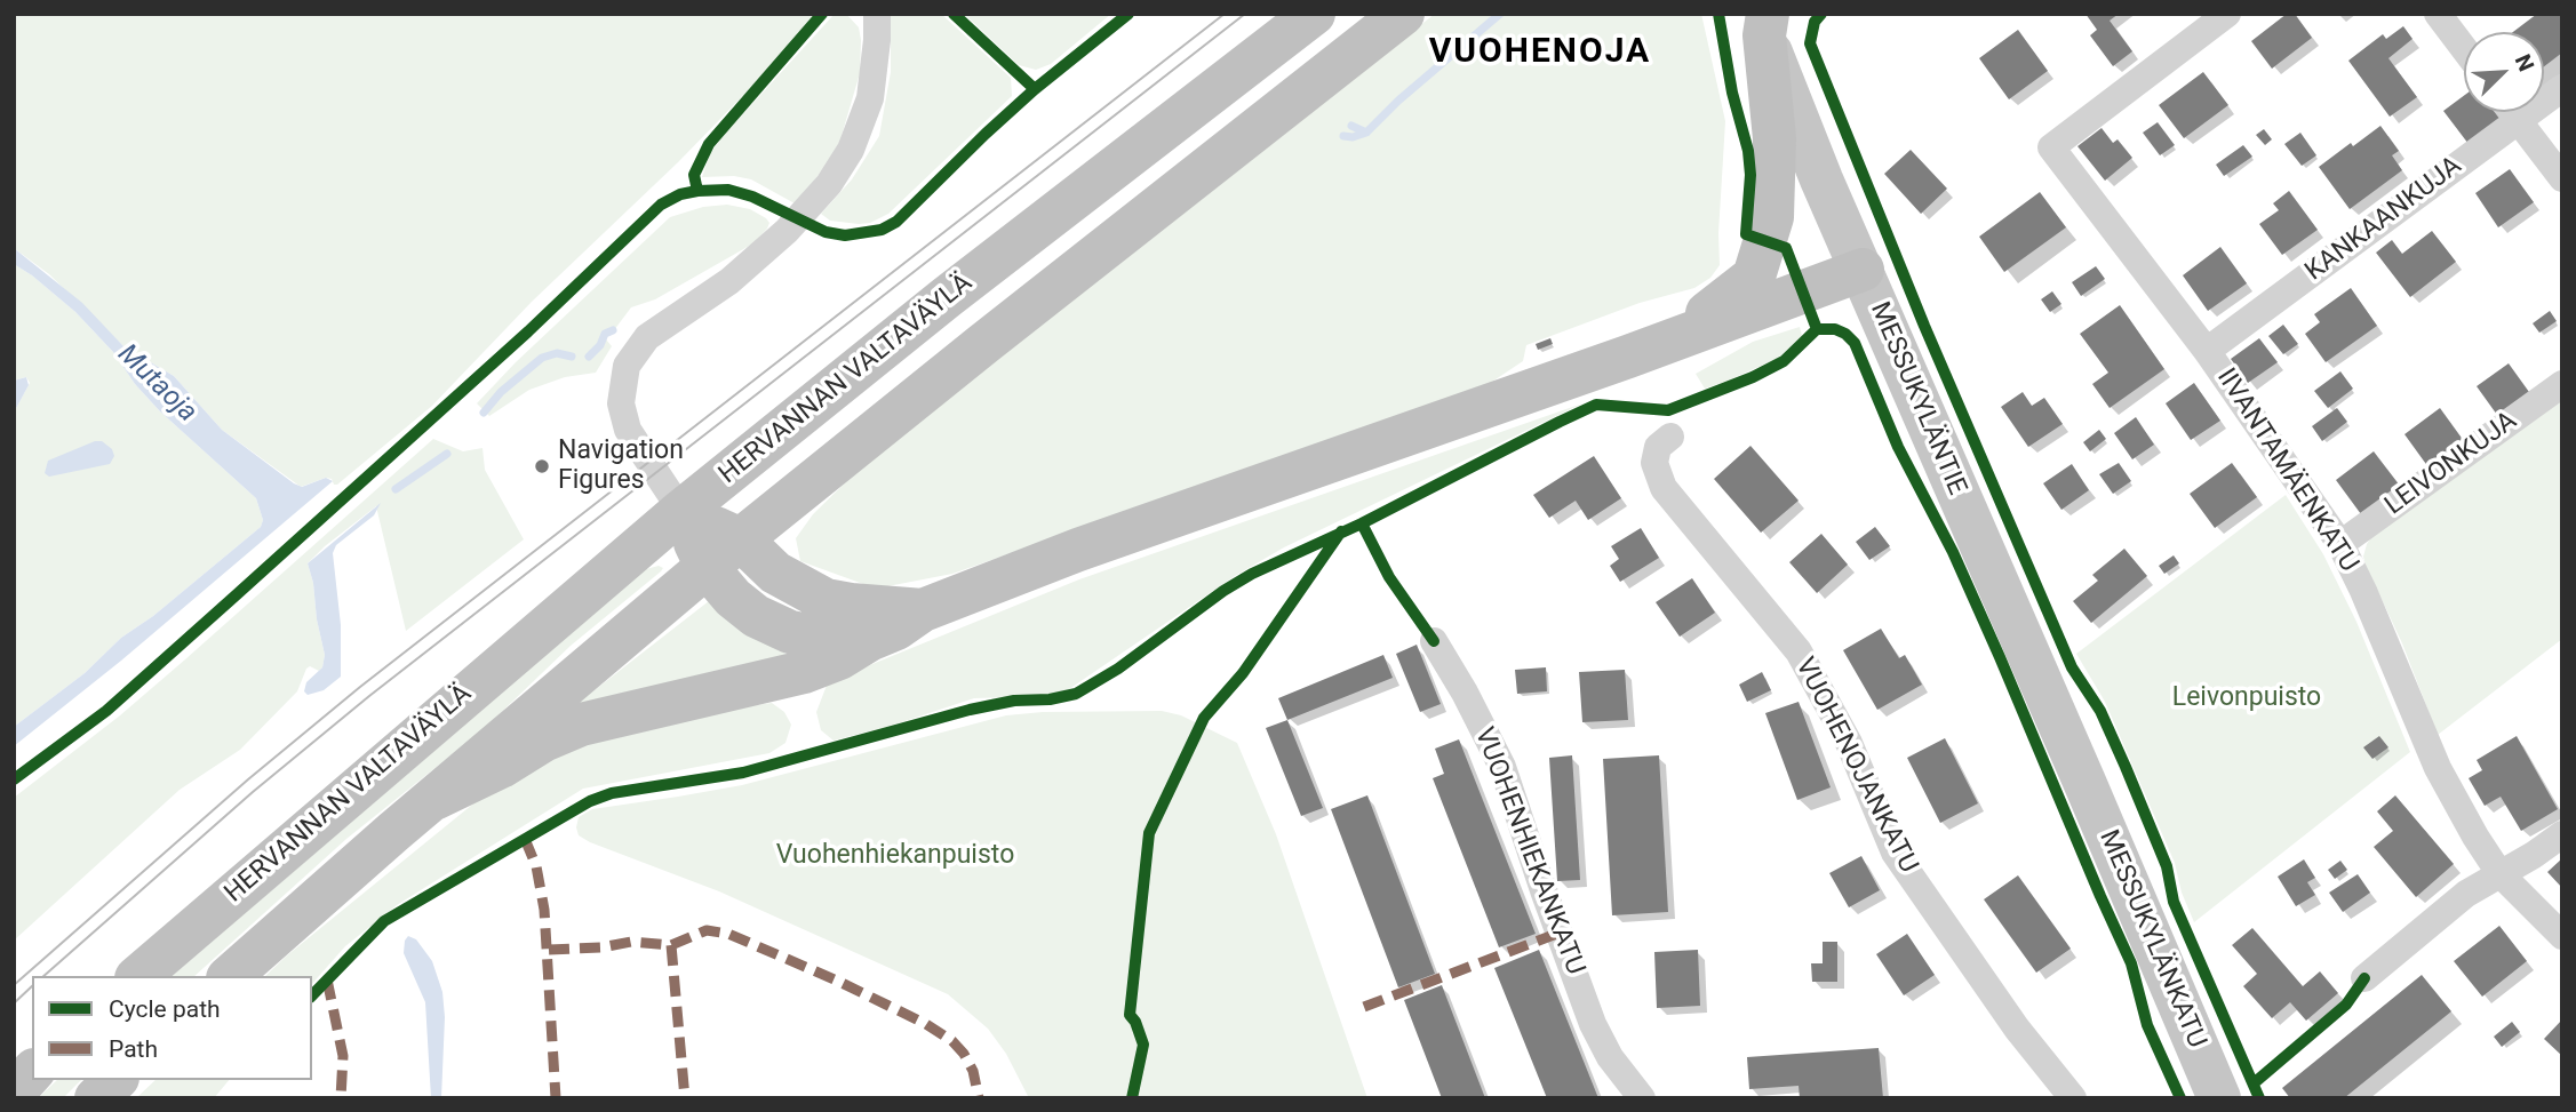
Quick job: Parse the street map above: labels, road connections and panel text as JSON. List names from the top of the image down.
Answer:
{
  "streets": {
    "highway": ["HERVANNAN VALTAVÄYLÄ"],
    "main road": ["MESSUKYLÄNTIE", "MESSUKYLÄNKATU"],
    "street": [
      "KANKAANKUJA",
      "LEIVONKUJA",
      "IIVANTAMÄENKATU",
      "VUOHENOJANKATU",
      "VUOHENHIEKANKATU"
    ]
  },
  "crossings": [
    ["KANKAANKUJA", "IIVANTAMÄENKATU"],
    ["MESSUKYLÄNTIE", "MESSUKYLÄNKATU"],
    ["LEIVONKUJA", "IIVANTAMÄENKATU"]
  ],
  "districts": ["VUOHENOJA"],
  "water": ["Mutaoja"],
  "parks": ["Leivonpuisto", "Vuohenhiekanpuisto"],
  "places": ["Navigation Figures"],
  "legend": ["Cycle path", "Path"],
  "north": "top right"
}
